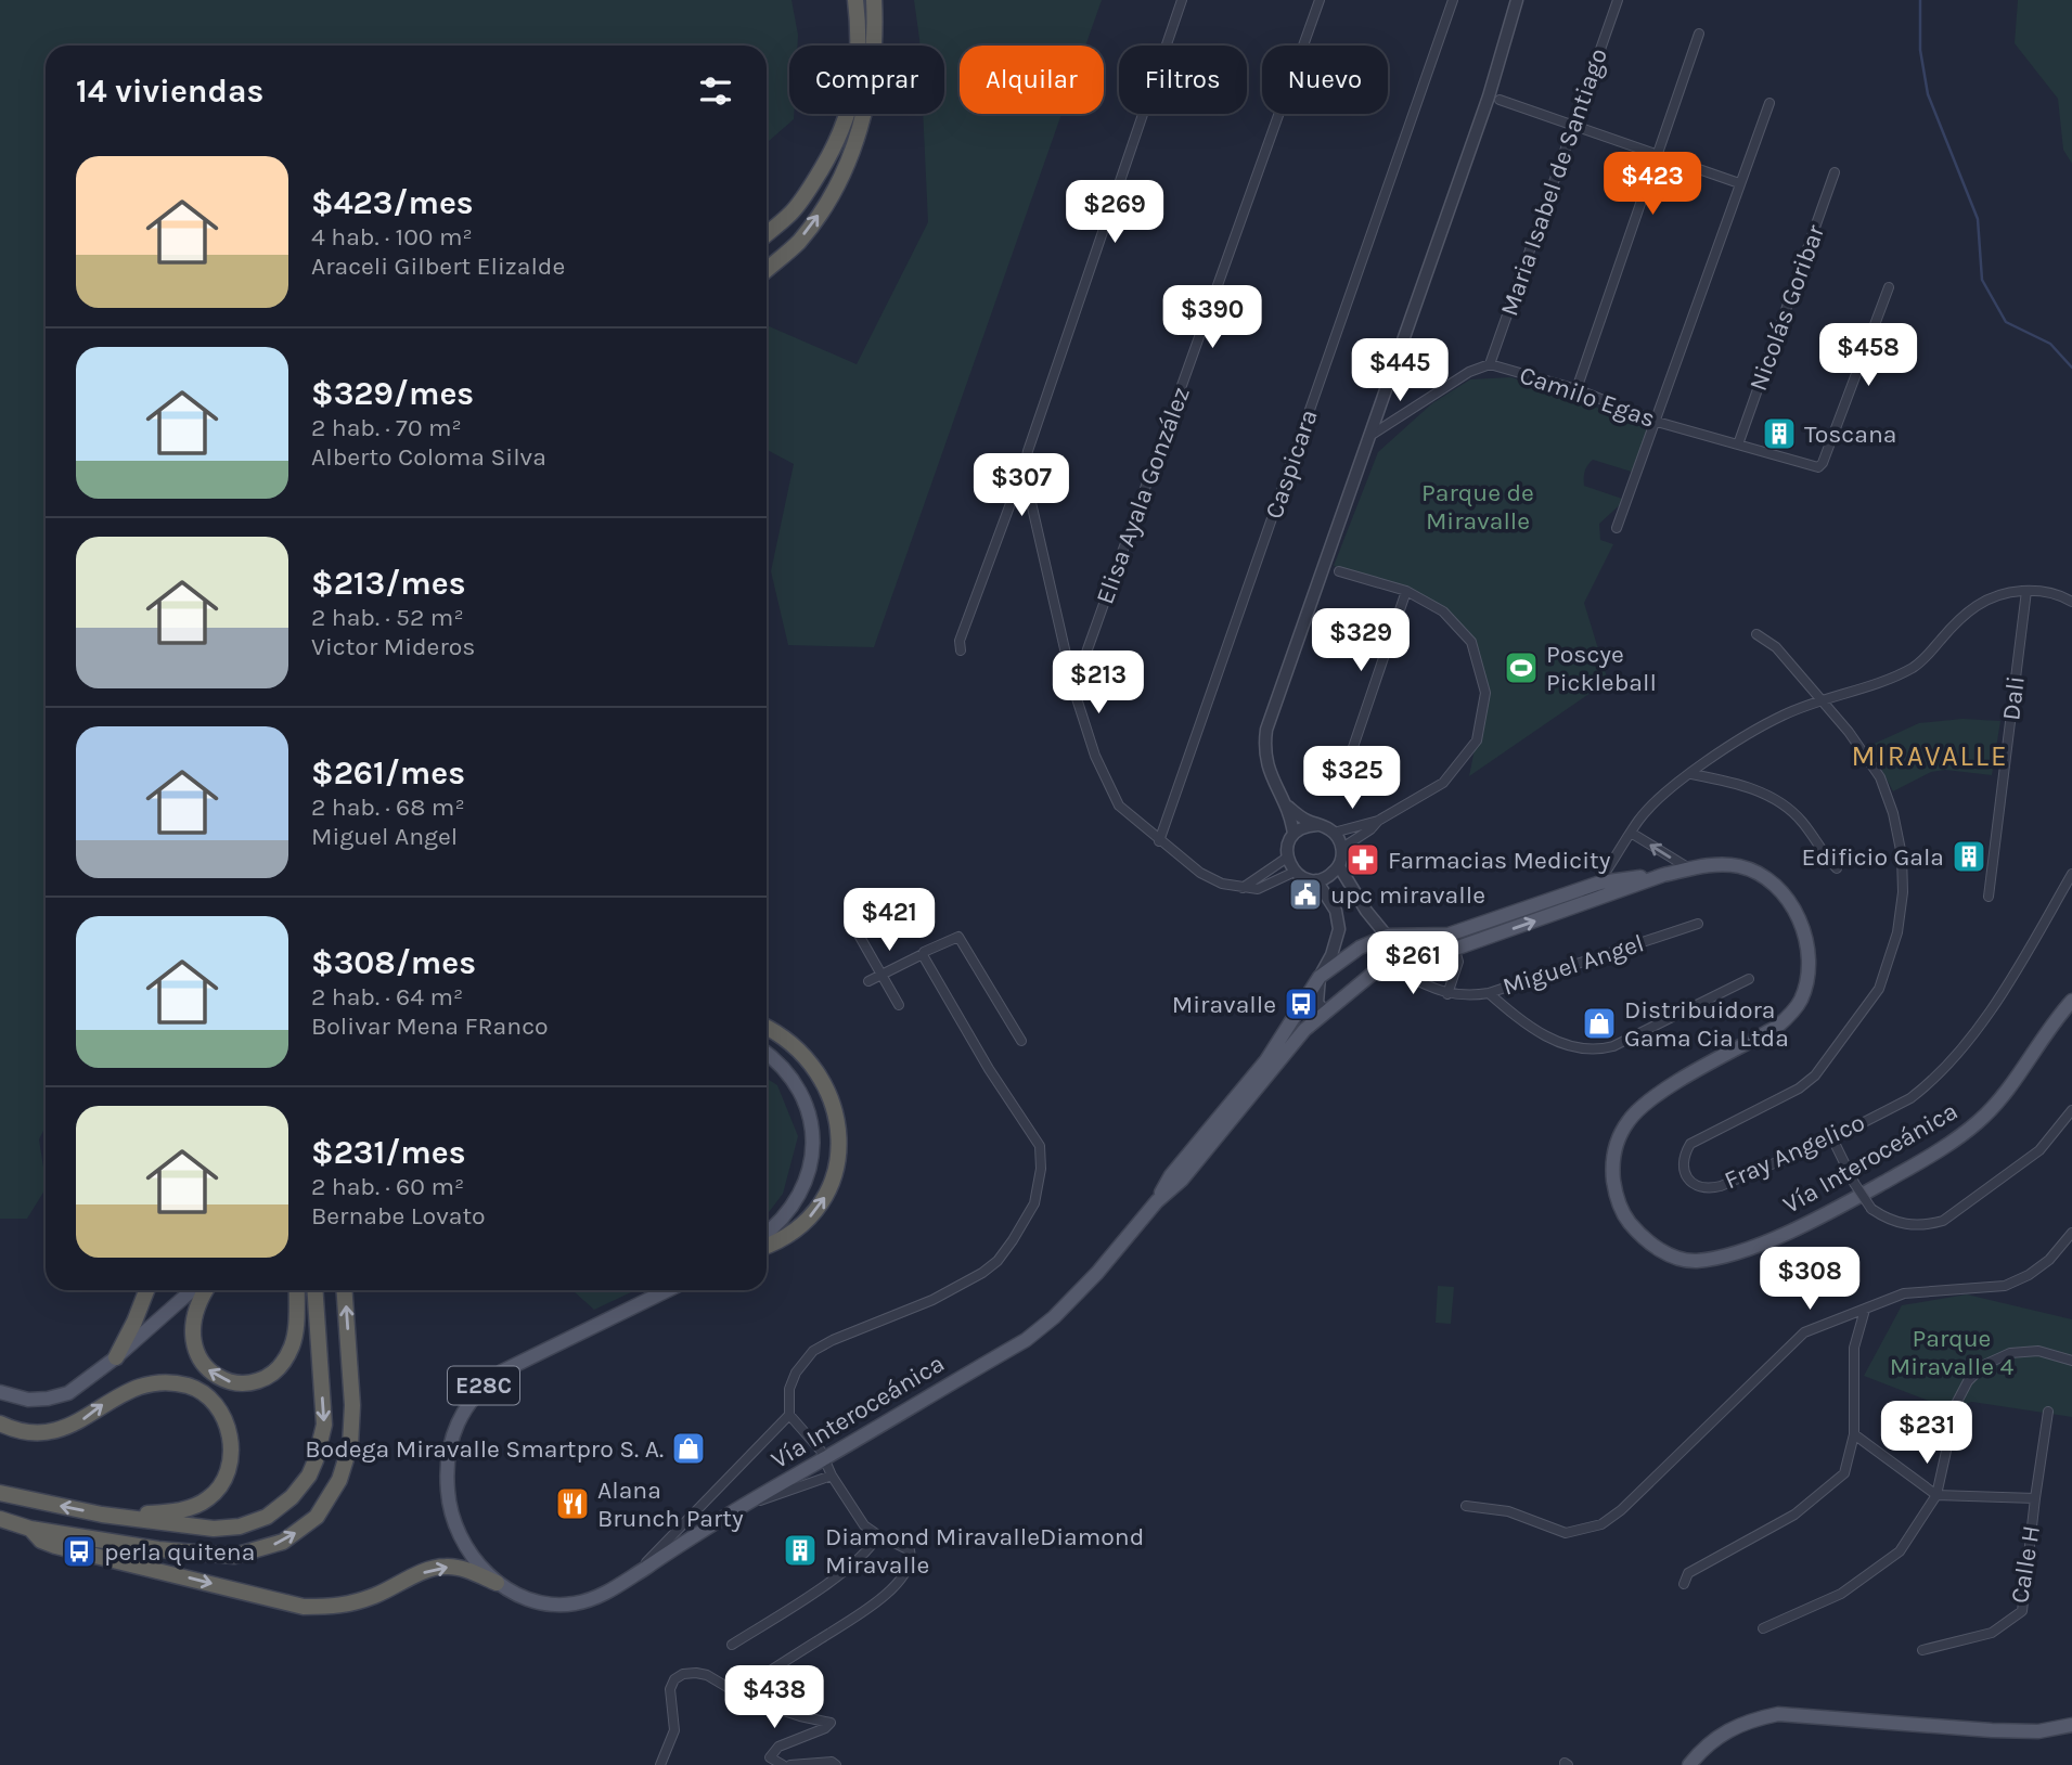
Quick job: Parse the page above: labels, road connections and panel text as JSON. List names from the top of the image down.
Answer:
{
  "streets": {
    "main road": ["Vía Interoceánica", "E28C"],
    "street": [
      "Maria Isabel de Santiago",
      "Nicolás Goribar",
      "Camilo Egas",
      "Caspicara",
      "Elisa Ayala González",
      "Dali",
      "Miguel Angel",
      "Fray Angelico",
      "Calle H"
    ]
  },
  "crossings": [
    ["Maria Isabel de Santiago", "Camilo Egas"],
    ["Nicolás Goribar", "Camilo Egas"],
    ["Miguel Angel", "Vía Interoceánica"]
  ],
  "districts": ["MIRAVALLE"],
  "parks": ["Parque de Miravalle", "Parque Miravalle 4"],
  "places": {
    "building": ["Toscana", "Edificio Gala", "Diamond MiravalleDiamond Miravalle"],
    "sports": ["Poscye Pickleball"],
    "pharmacy": ["Farmacias Medicity"],
    "public building": ["upc miravalle"],
    "bus stop": ["Miravalle", "perla quitena"],
    "shop": ["Distribuidora Gama Cia Ltda", "Bodega Miravalle Smartpro S. A."],
    "restaurant": ["Alana Brunch Party"]
  },
  "page": {
    "chip": [
      "Comprar",
      "Alquilar",
      "Filtros",
      "Nuevo"
    ],
    "heading": "14 viviendas",
    "list": [
      {
        "name": "$423/mes",
        "note": "4 hab. · 100 m² · Araceli Gilbert Elizalde"
      },
      {
        "name": "$329/mes",
        "note": "2 hab. · 70 m² · Alberto Coloma Silva"
      },
      {
        "name": "$213/mes",
        "note": "2 hab. · 52 m² · Victor Mideros"
      },
      {
        "name": "$261/mes",
        "note": "2 hab. · 68 m² · Miguel Angel"
      },
      {
        "name": "$308/mes",
        "note": "2 hab. · 64 m² · Bolivar Mena FRanco"
      },
      {
        "name": "$231/mes",
        "note": "2 hab. · 60 m² · Bernabe Lovato"
      }
    ],
    "price": [
      "$423",
      "$269",
      "$390",
      "$458",
      "$445",
      "$307",
      "$329",
      "$213",
      "$325",
      "$421",
      "$261",
      "$308",
      "$231",
      "$438"
    ]
  }
}
